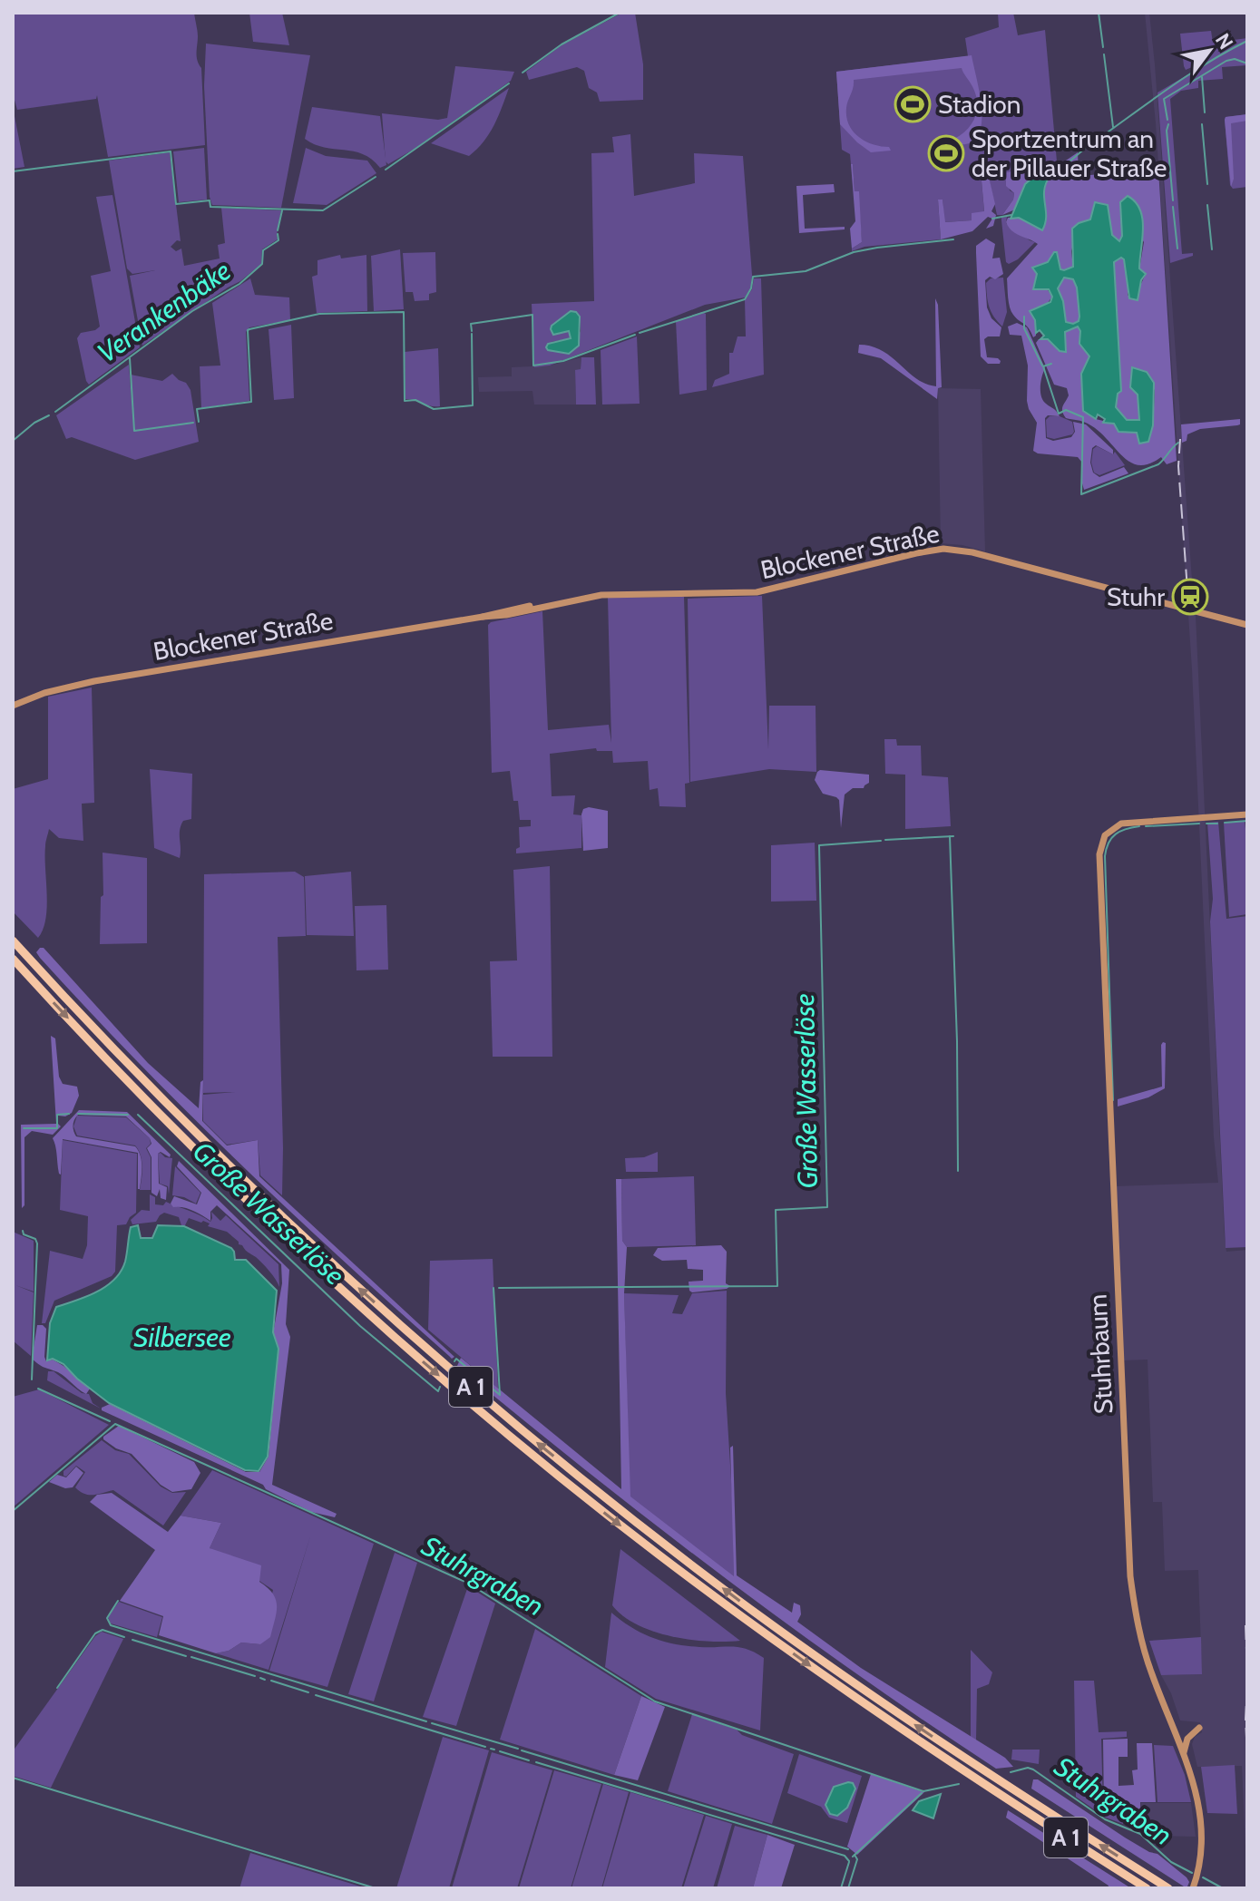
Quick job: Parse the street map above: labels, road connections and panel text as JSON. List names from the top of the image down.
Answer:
{
  "streets": {
    "highway": ["A 1"],
    "street": ["Blockener Straße", "Stuhrbaum"]
  },
  "water": [
    "Verankenbäke",
    "Große Wasserlöse",
    "Silbersee",
    "Stuhrgraben"
  ],
  "places": {
    "sports": ["Stadion", "Sportzentrum an der Pillauer Straße"],
    "station": ["Stuhr"]
  },
  "north": "top right"
}
